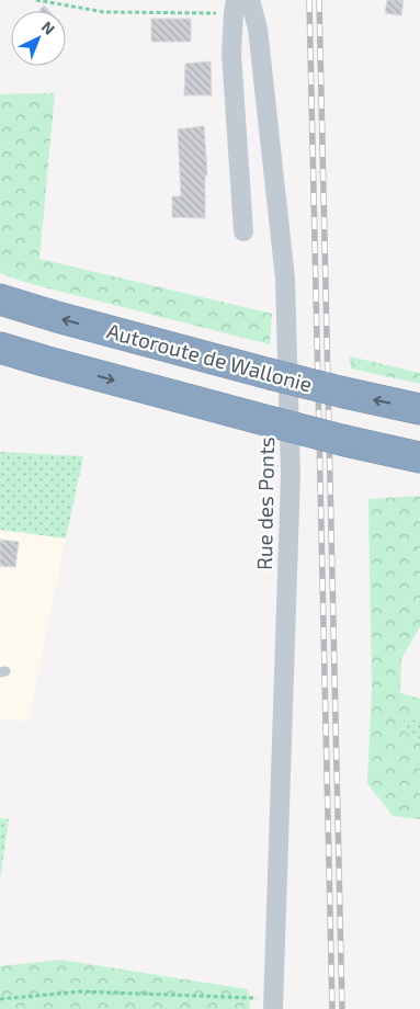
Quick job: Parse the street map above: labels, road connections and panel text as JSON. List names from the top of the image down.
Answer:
{
  "streets": {
    "highway": ["Autoroute de Wallonie"],
    "street": ["Rue des Ponts"]
  },
  "north": "top right"
}
